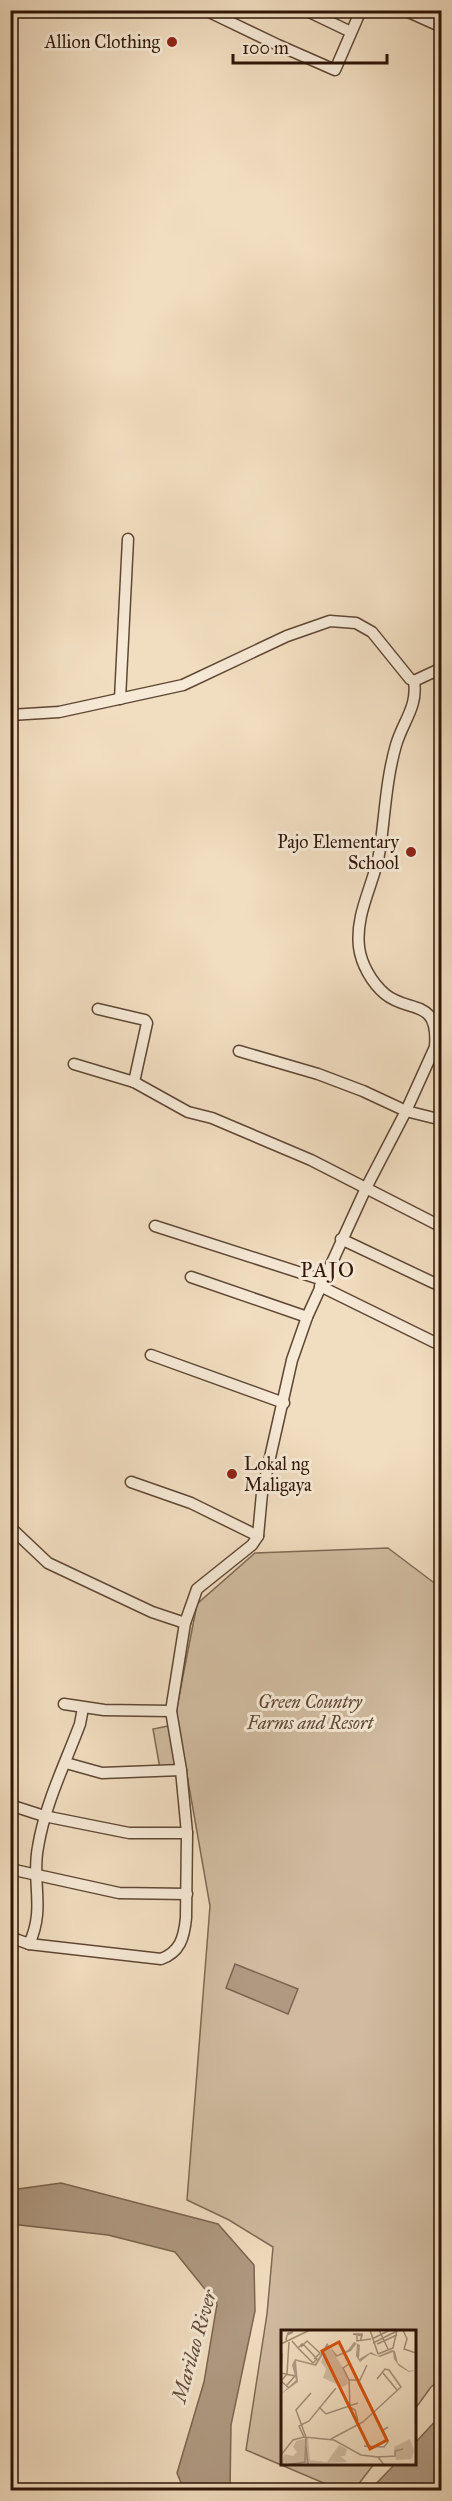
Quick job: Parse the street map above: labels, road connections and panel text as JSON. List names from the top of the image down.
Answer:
{
  "districts": ["PAJO"],
  "water": ["Marilao River"],
  "parks": ["Green Country Farms and Resort"],
  "places": ["Allion Clothing", "Pajo Elementary School", "Lokal ng Maligaya"],
  "scale_bar": "100 m"
}
